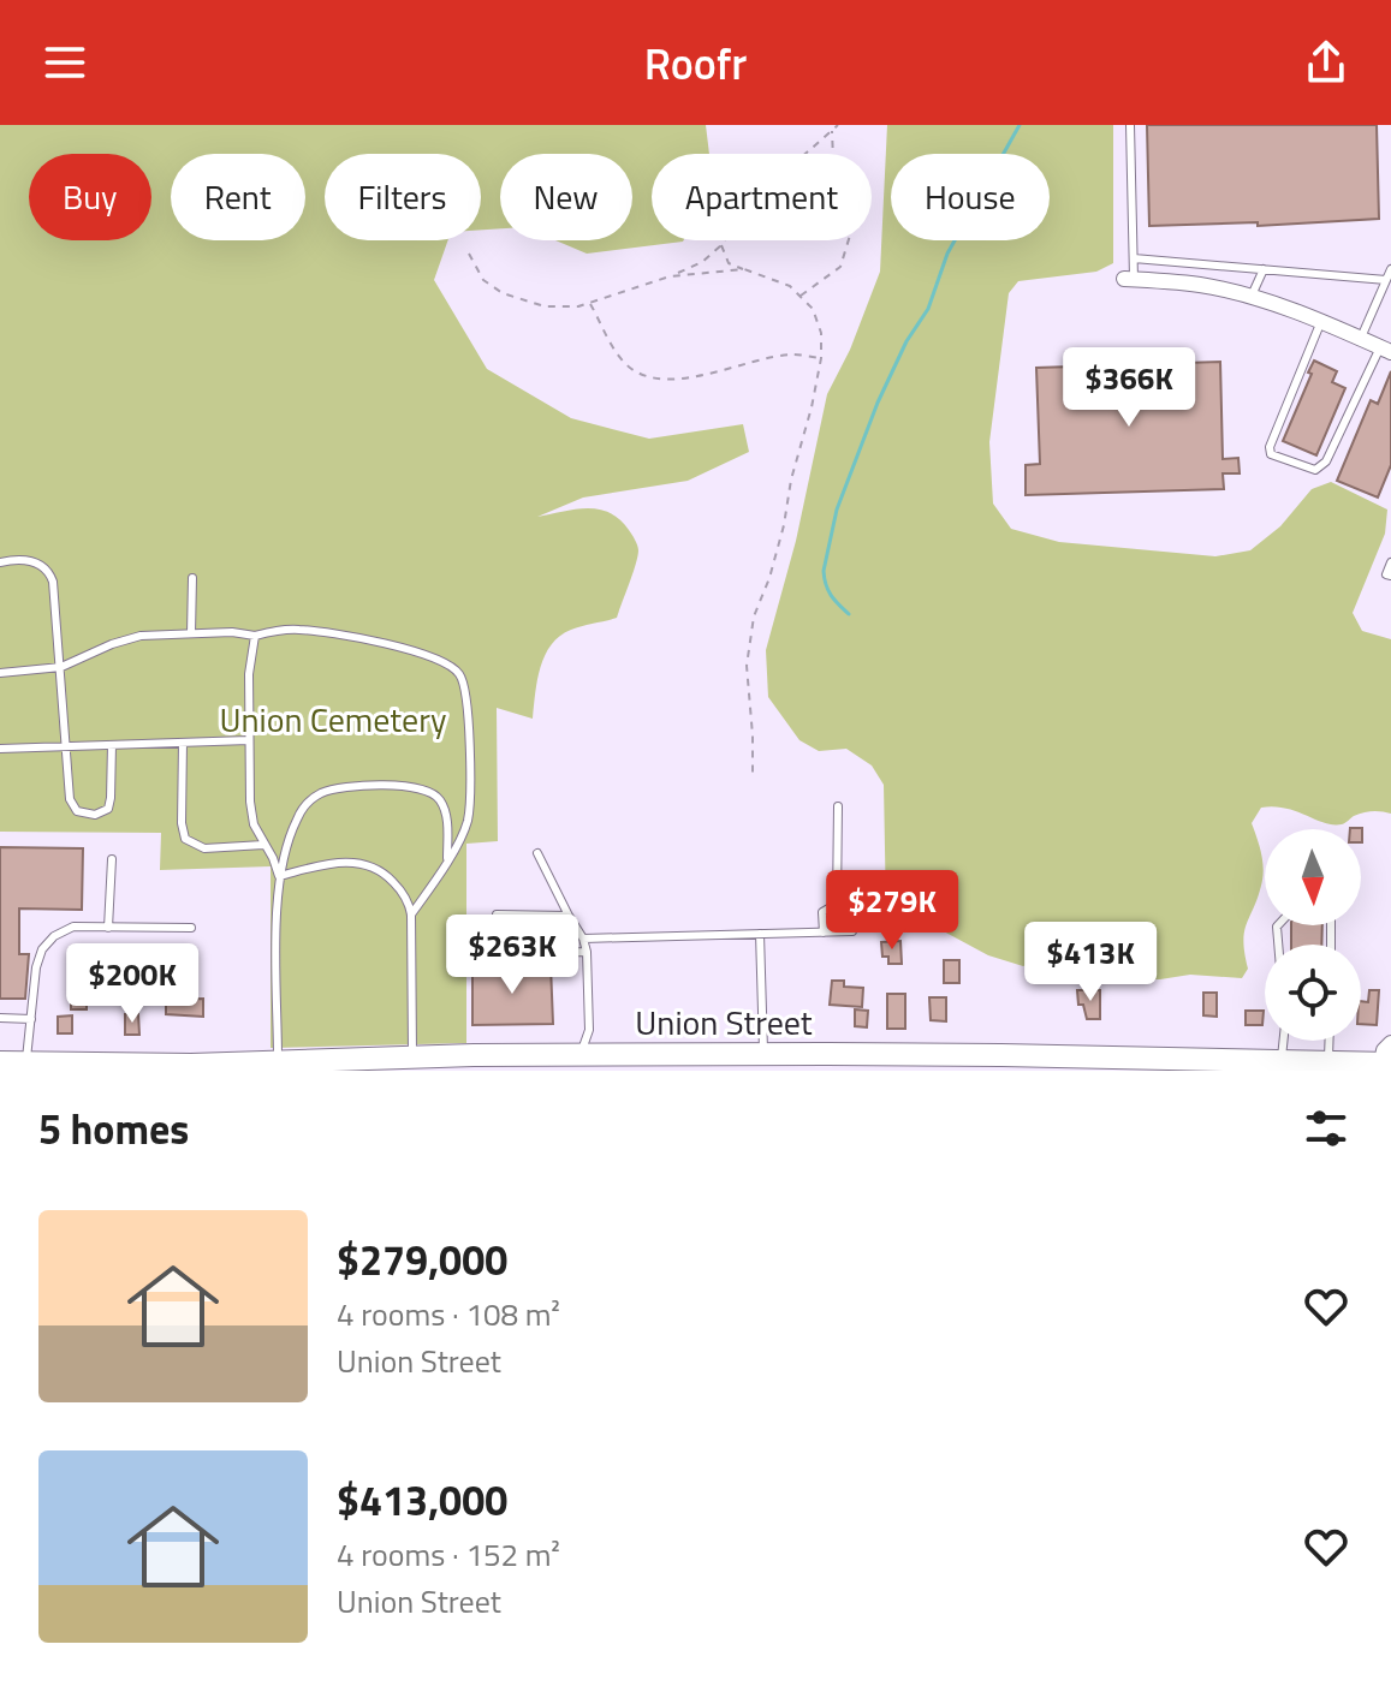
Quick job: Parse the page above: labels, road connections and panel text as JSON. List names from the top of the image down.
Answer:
{
  "streets": {
    "main road": ["Union Street"]
  },
  "parks": ["Union Cemetery"],
  "north": "bottom",
  "page": {
    "header": "Roofr",
    "chip": [
      "Buy",
      "Rent",
      "Filters",
      "New",
      "Apartment",
      "House"
    ],
    "price": [
      "$366K",
      "$279K",
      "$263K",
      "$413K",
      "$200K"
    ],
    "heading": "5 homes",
    "list": [
      {
        "name": "$279,000",
        "note": "4 rooms · 108 m² · Union Street"
      },
      {
        "name": "$413,000",
        "note": "4 rooms · 152 m² · Union Street"
      }
    ]
  }
}
